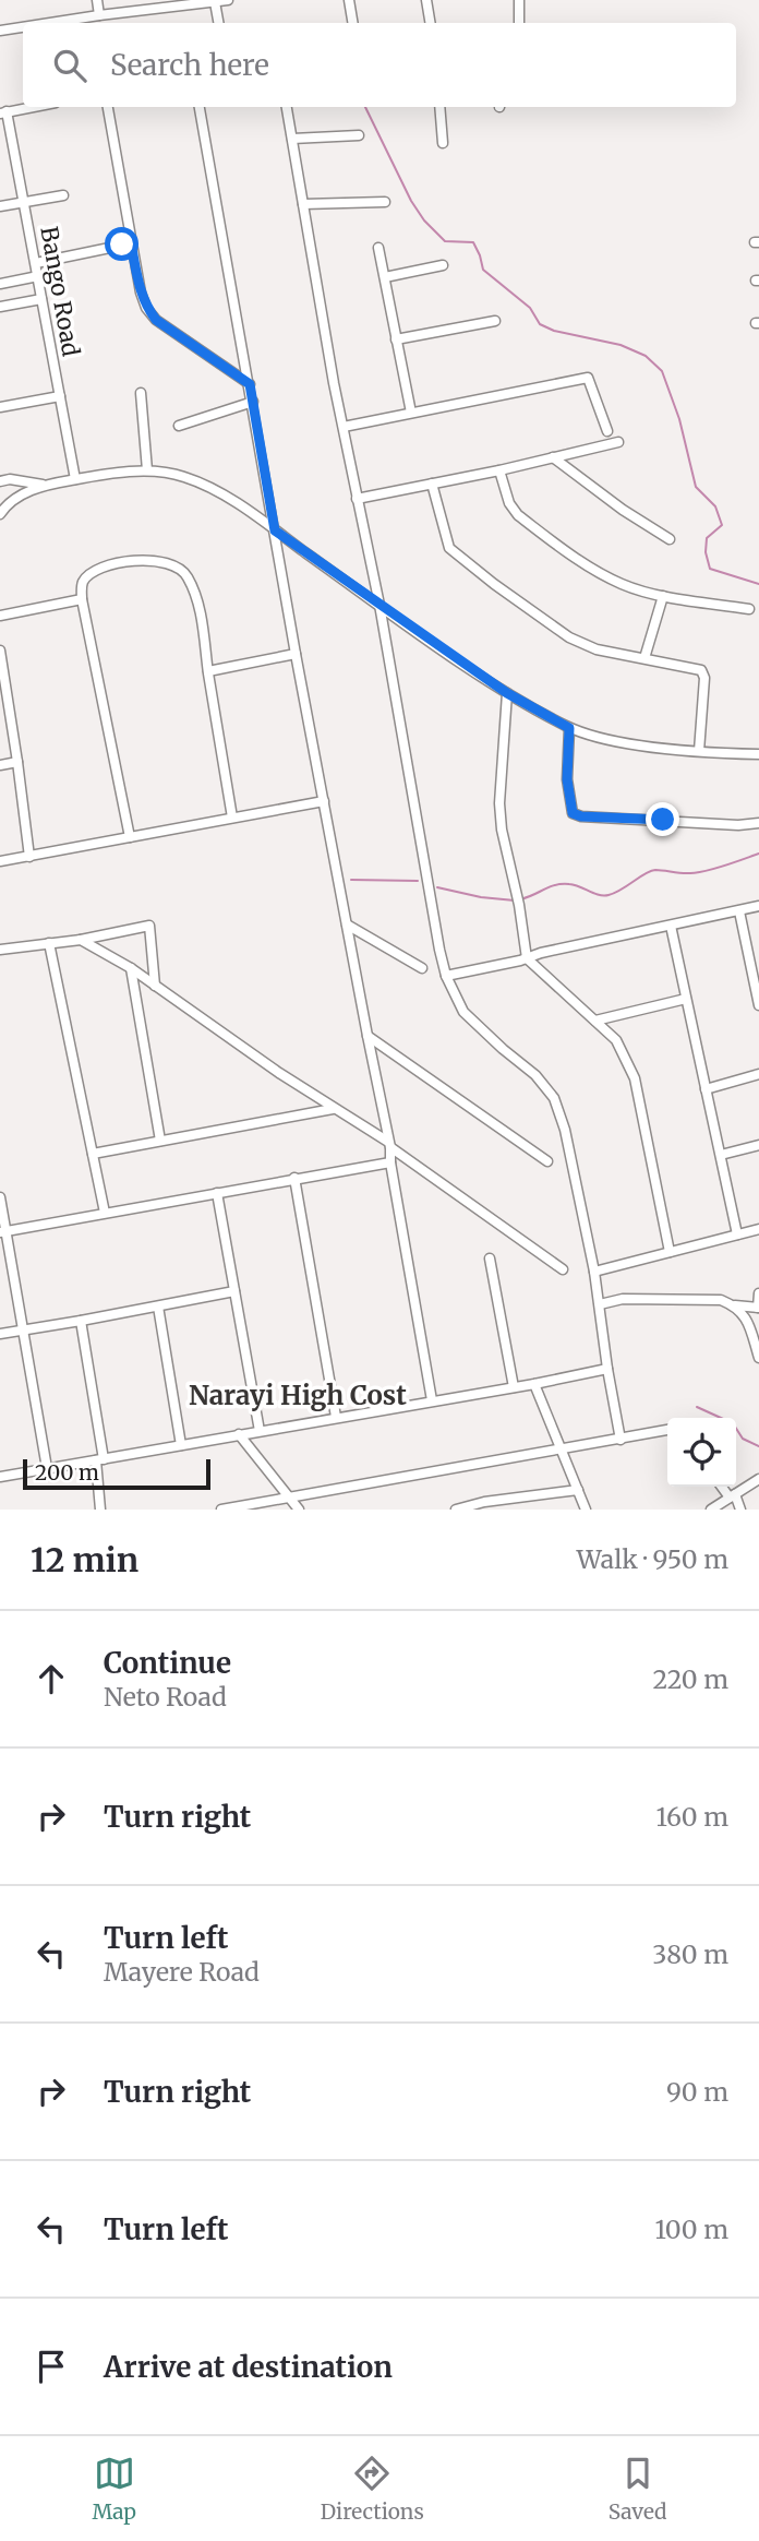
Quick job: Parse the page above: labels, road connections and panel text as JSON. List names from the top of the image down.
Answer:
{
  "streets": {
    "street": ["Bango Road"]
  },
  "districts": ["Narayi High Cost"],
  "scale_bar": "200 m",
  "page": {
    "search": "Search here",
    "scale": "200 m",
    "heading": ["12 min", "Walk · 950 m"],
    "list": [
      ["Continue", "Neto Road", "220 m"],
      ["Turn right", "160 m"],
      ["Turn left", "Mayere Road", "380 m"],
      ["Turn right", "90 m"],
      ["Turn left", "100 m"],
      "Arrive at destination"
    ],
    "nav": ["Map", "Directions", "Saved"]
  }
}
